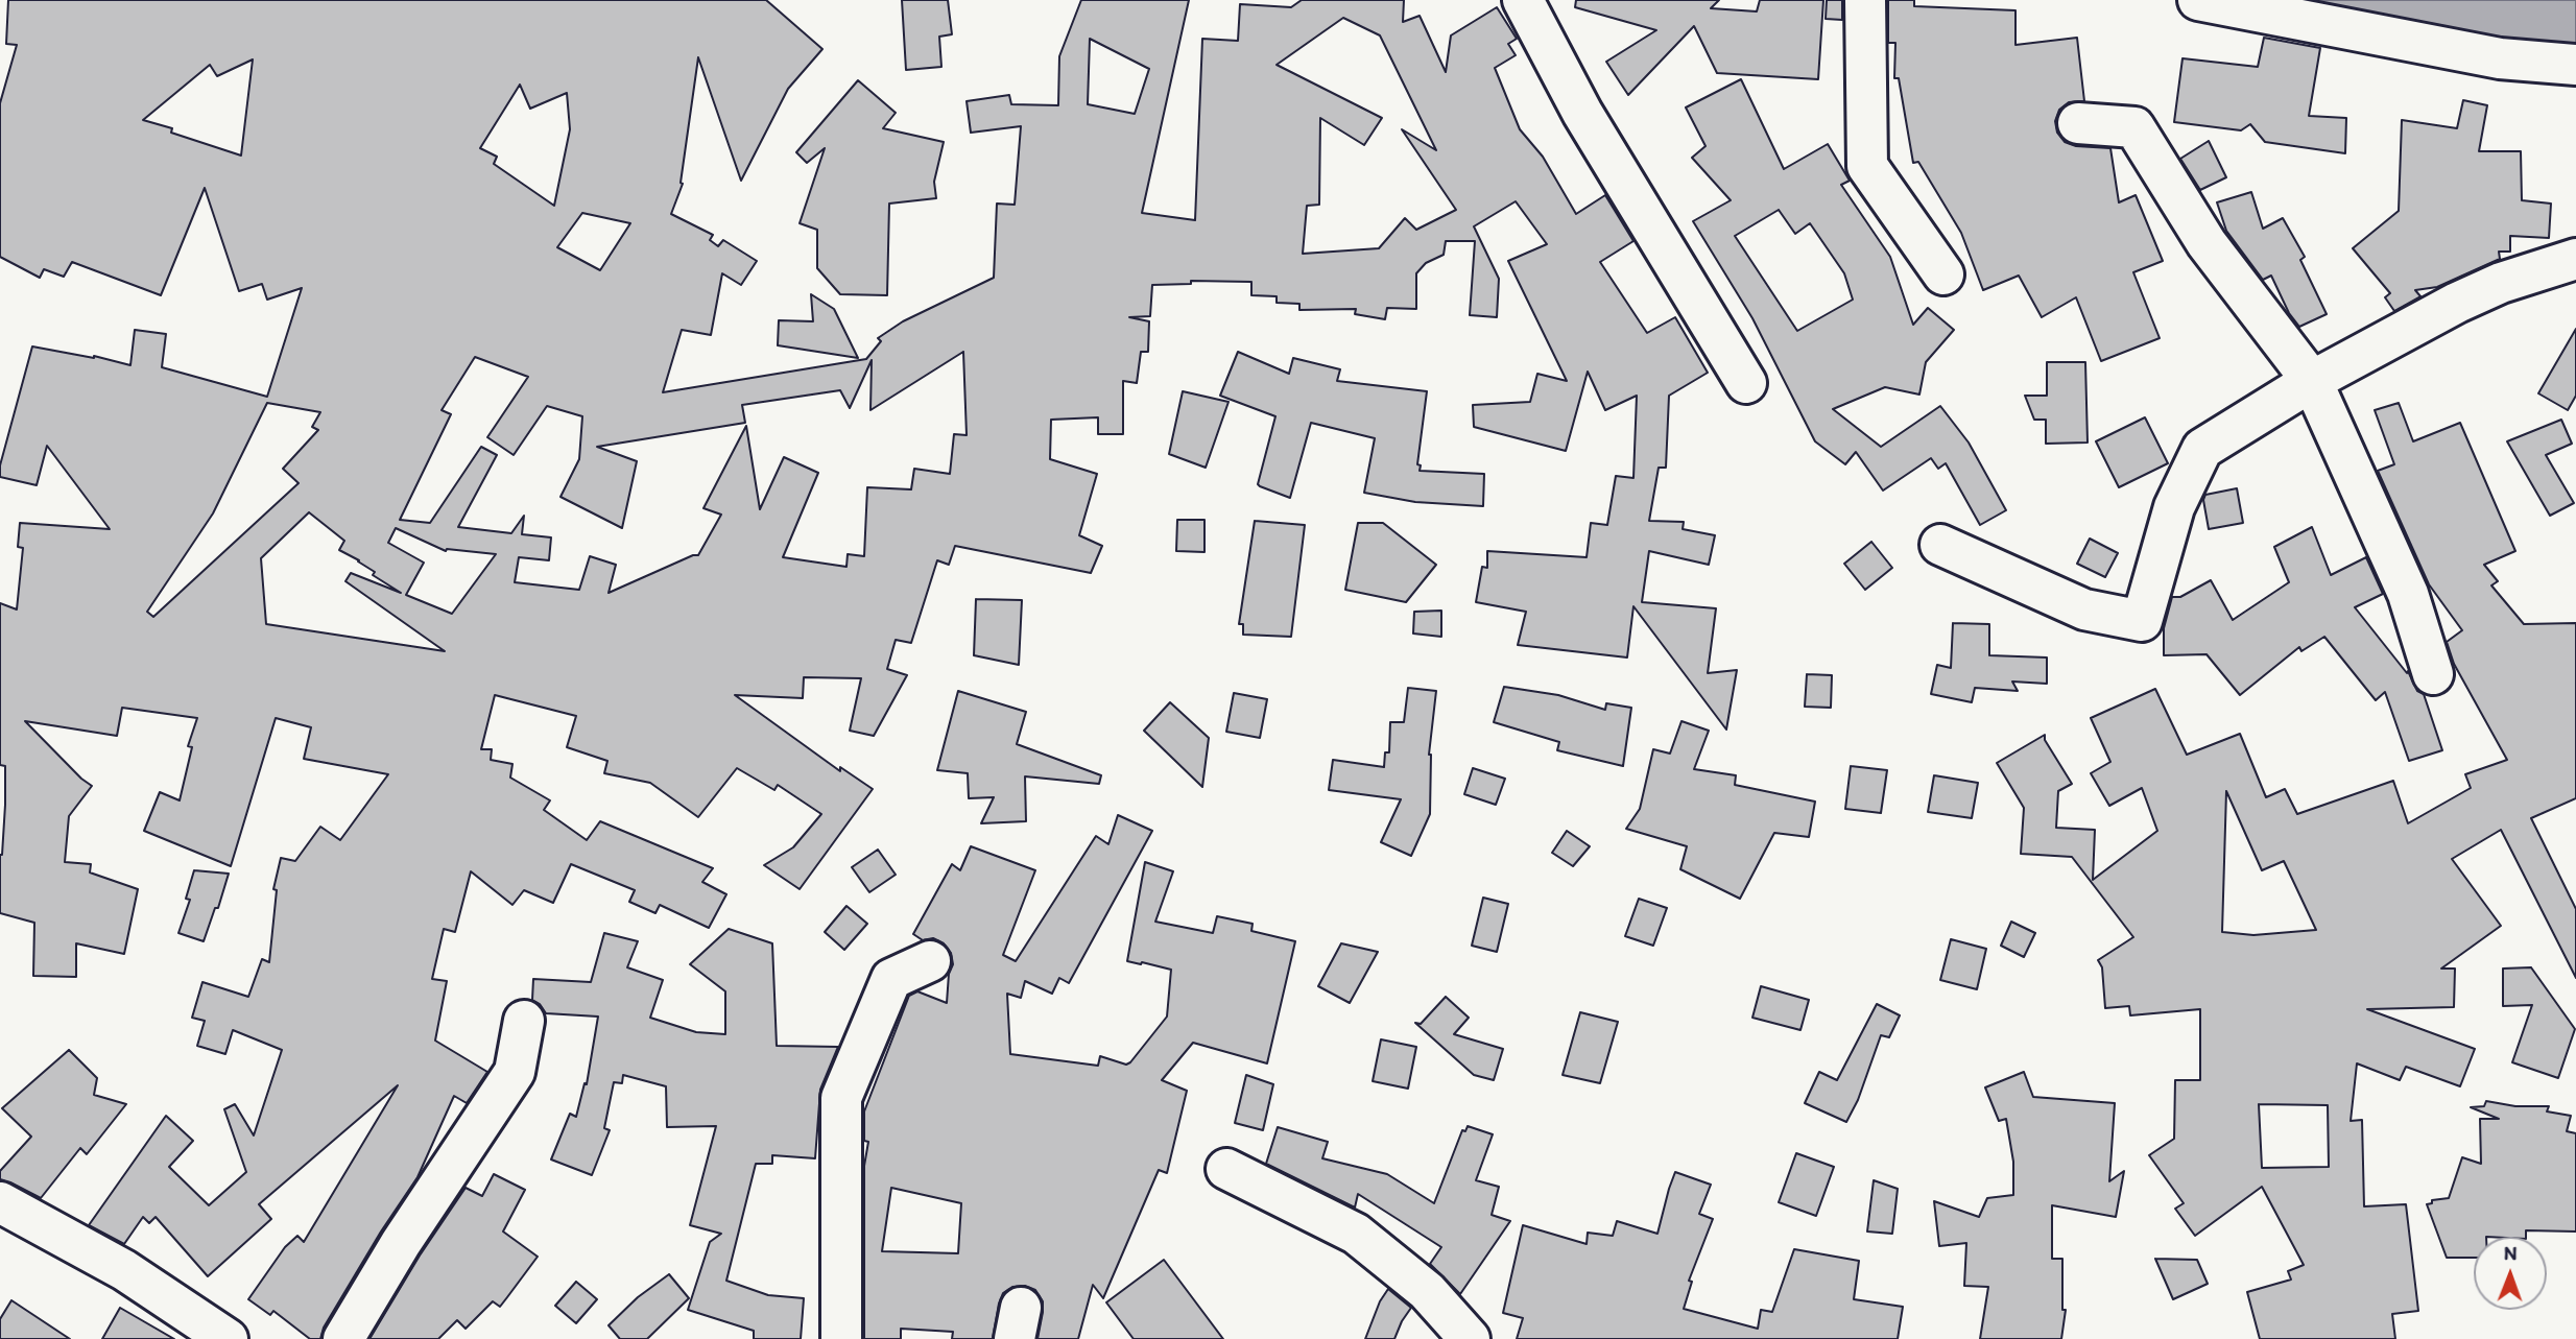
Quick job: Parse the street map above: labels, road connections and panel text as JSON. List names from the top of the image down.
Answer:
{
  "north": "top"
}
